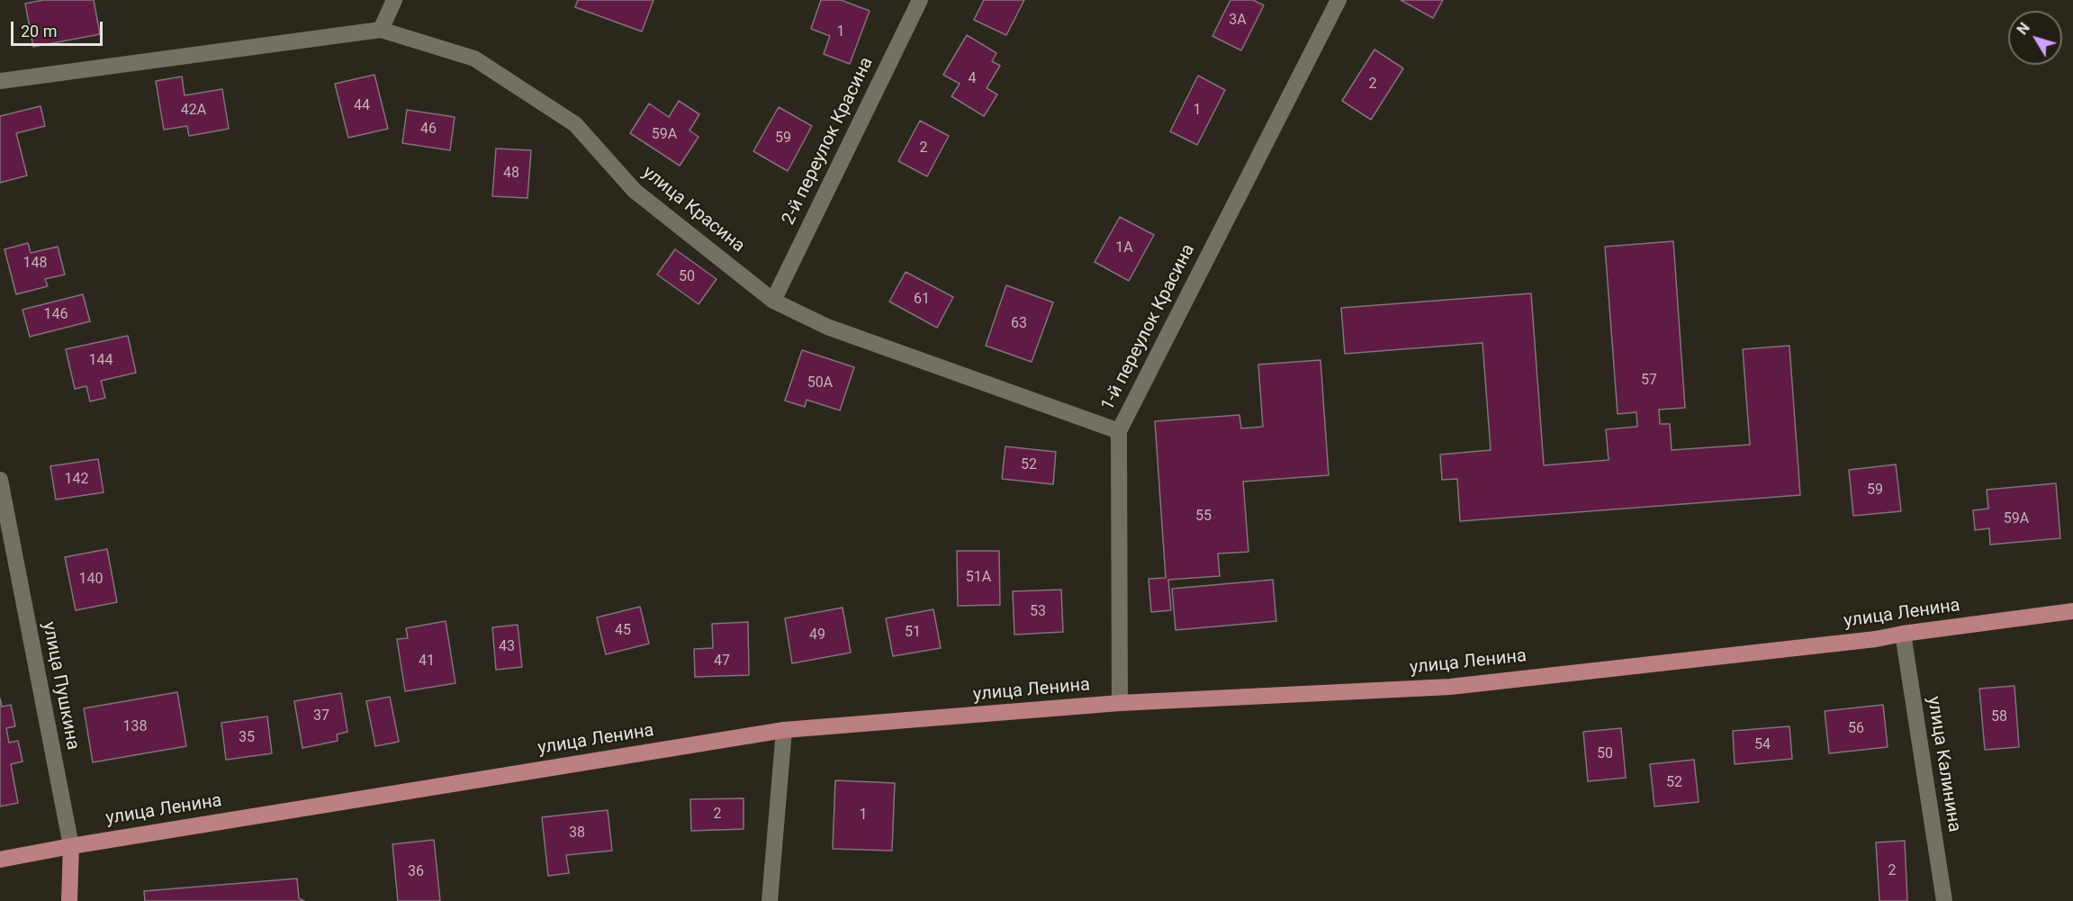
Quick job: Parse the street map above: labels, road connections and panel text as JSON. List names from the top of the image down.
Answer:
{
  "streets": {
    "main road": ["улица Ленина", "улица Пушкина"],
    "street": [
      "2-й переулок Красина",
      "улица Красина",
      "1-й переулок Красина",
      "улица Калинина"
    ]
  },
  "crossings": [
    ["2-й переулок Красина", "улица Красина"],
    ["улица Красина", "1-й переулок Красина"],
    ["1-й переулок Красина", "улица Ленина"],
    ["улица Ленина", "улица Пушкина"],
    ["улица Ленина", "улица Калинина"]
  ],
  "house_numbers": [
    "3А",
    "1",
    "4",
    "2",
    "44",
    "42А",
    "1",
    "46",
    "59А",
    "59",
    "2",
    "48",
    "1А",
    "148",
    "50",
    "61",
    "146",
    "63",
    "144",
    "57",
    "50А",
    "52",
    "142",
    "59",
    "55",
    "59А",
    "51А",
    "140",
    "53",
    "45",
    "51",
    "49",
    "43",
    "41",
    "47",
    "37",
    "58",
    "138",
    "56",
    "35",
    "54",
    "50",
    "52",
    "2",
    "1",
    "38",
    "2",
    "36"
  ],
  "scale_bar": "20 m",
  "north": "top left"
}
